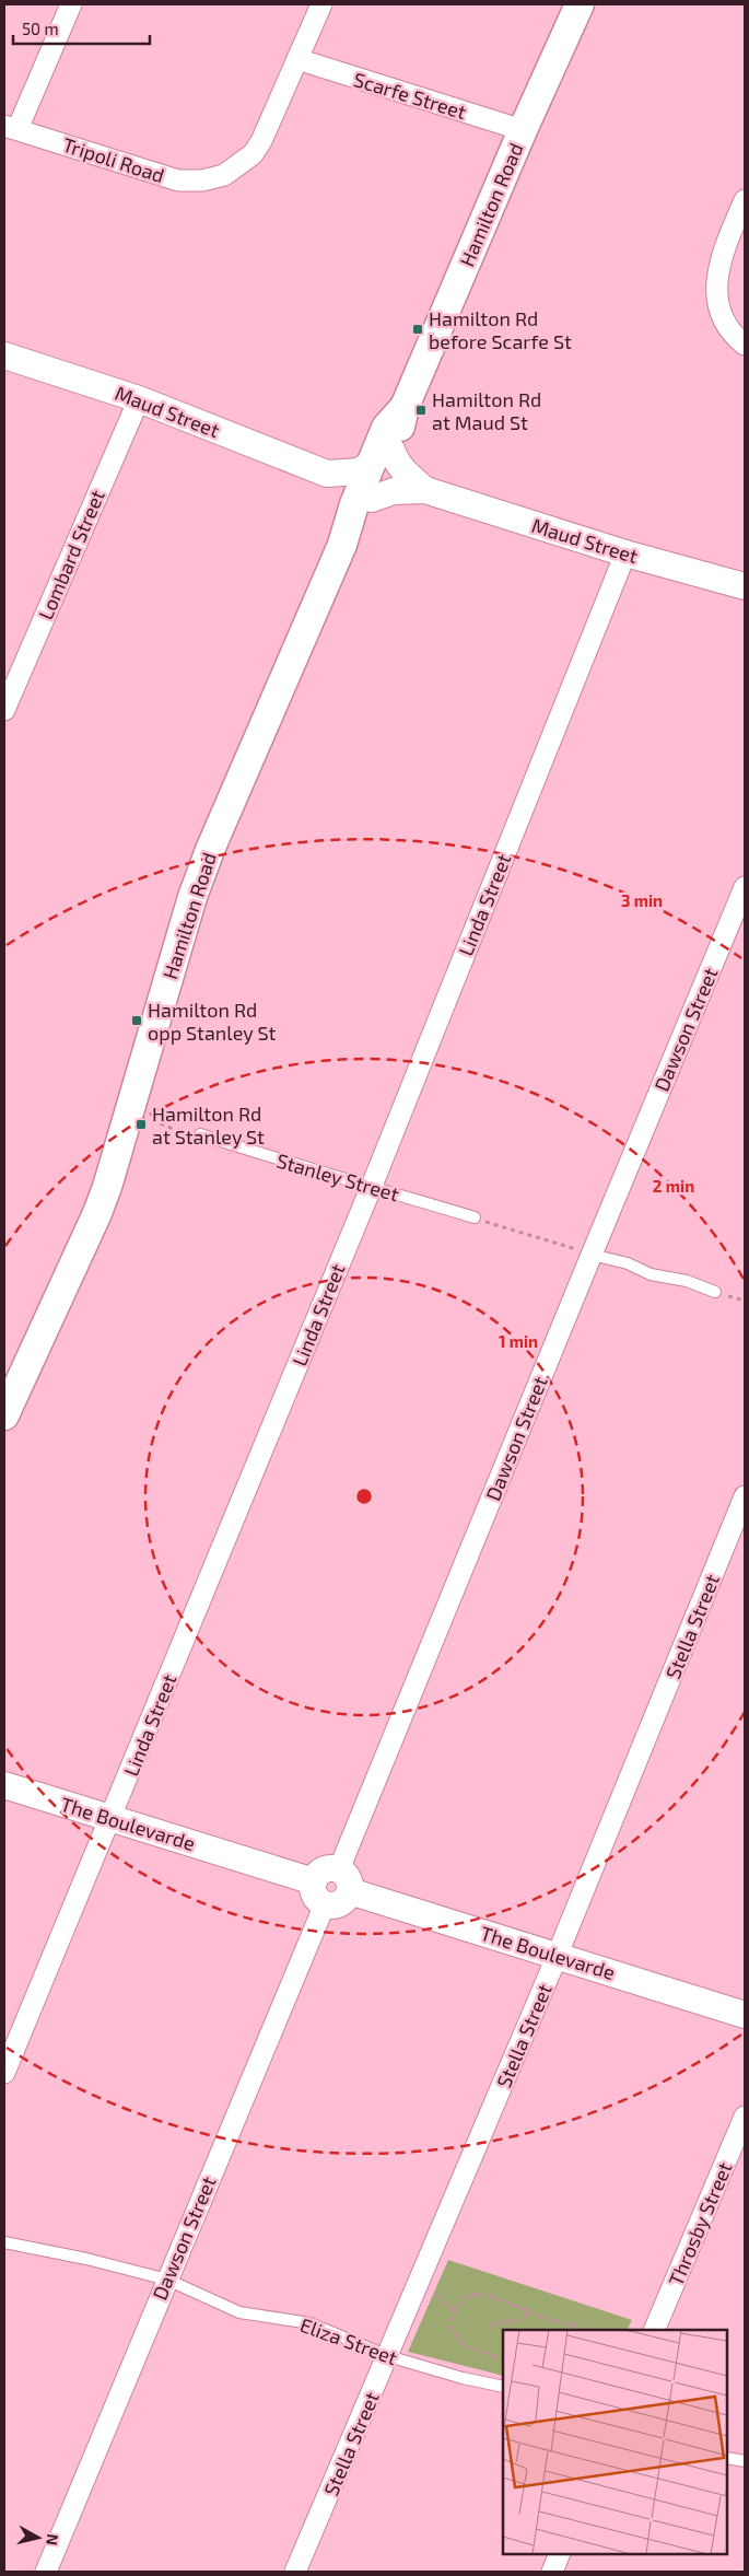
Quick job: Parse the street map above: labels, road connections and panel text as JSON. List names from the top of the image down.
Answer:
{
  "streets": {
    "main road": ["Hamilton Road"],
    "street": [
      "Scarfe Street",
      "Tripoli Road",
      "Maud Street",
      "Lombard Street",
      "Linda Street",
      "Dawson Street",
      "Stella Street",
      "The Boulevarde",
      "Throsby Street"
    ],
    "lane": ["Stanley Street", "Eliza Street"]
  },
  "crossings": [
    ["Scarfe Street", "Tripoli Road"],
    ["Scarfe Street", "Hamilton Road"],
    ["Hamilton Road", "Maud Street"],
    ["Maud Street", "Lombard Street"],
    ["Maud Street", "Linda Street"],
    ["Linda Street", "Stanley Street"],
    ["Linda Street", "The Boulevarde"],
    ["Dawson Street", "The Boulevarde"],
    ["Dawson Street", "Eliza Street"],
    ["Stella Street", "The Boulevarde"],
    ["Stella Street", "Eliza Street"]
  ],
  "places": {
    "transit": [
      "Hamilton Rd before Scarfe St",
      "Hamilton Rd at Maud St",
      "Hamilton Rd opp Stanley St",
      "Hamilton Rd at Stanley St"
    ]
  },
  "scale_bar": "50 m",
  "north": "right",
  "rings": ["3 min", "2 min", "1 min"]
}
